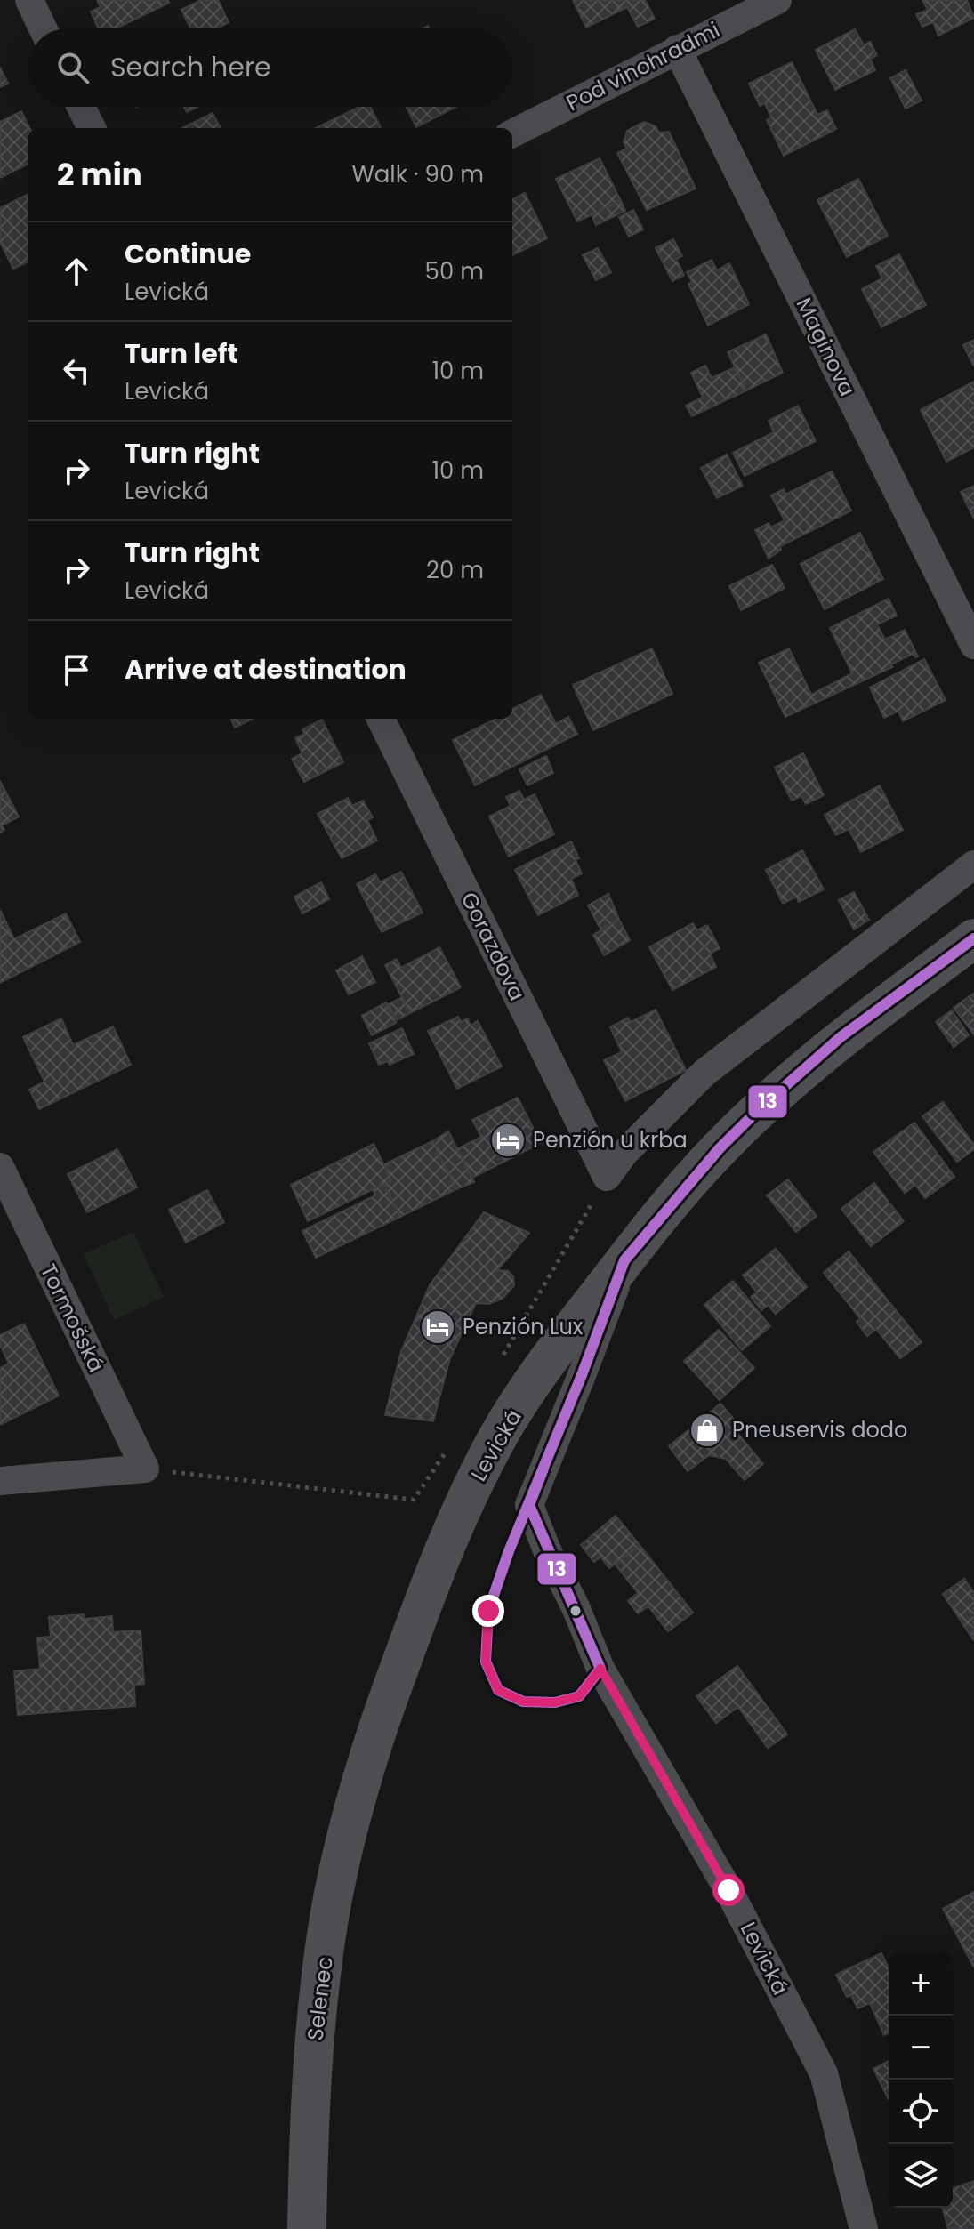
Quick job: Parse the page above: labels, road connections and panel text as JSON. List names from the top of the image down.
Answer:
{
  "streets": {
    "main road": ["Levická", "Selenec"],
    "street": [
      "Pod vinohradmi",
      "Maginova",
      "Gorazdova",
      "Tormošská"
    ]
  },
  "crossings": [
    ["Pod vinohradmi", "Maginova"],
    ["Levická", "Selenec"]
  ],
  "places": {
    "hotel": ["Penzión u krba", "Penzión Lux"],
    "shop": ["Pneuservis dodo"]
  },
  "lines": ["transit line 13"],
  "page": {
    "search": "Search here",
    "heading": ["2 min", "Walk · 90 m"],
    "list": [
      ["Continue", "Levická", "50 m"],
      ["Turn left", "Levická", "10 m"],
      ["Turn right", "Levická", "10 m"],
      ["Turn right", "Levická", "20 m"],
      "Arrive at destination"
    ],
    "map_buttons": ["+", "−"]
  }
}
